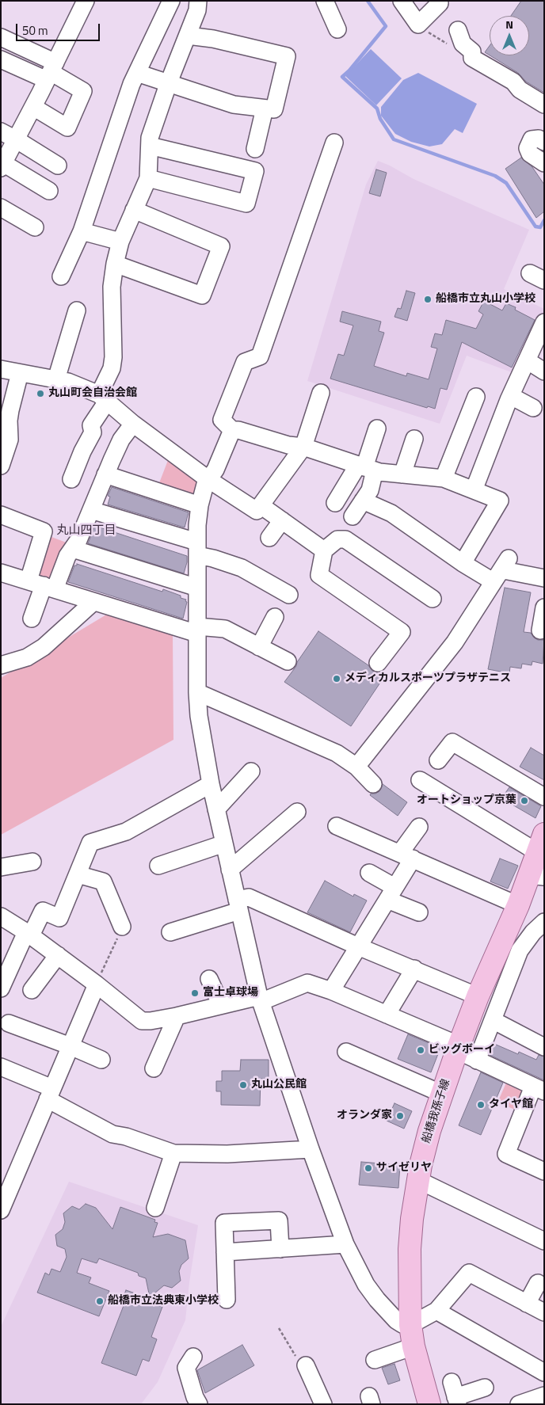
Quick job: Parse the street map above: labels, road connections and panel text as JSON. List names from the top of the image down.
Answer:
{
  "streets": {
    "main road": ["船橋我孫子線"]
  },
  "districts": ["丸山四丁目"],
  "places": [
    "船橋市立丸山小学校",
    "丸山町会自治会館",
    "メディカルスポーツプラザテニス",
    "オートショップ京葉",
    "富士卓球場",
    "ビッグボーイ",
    "丸山公民館",
    "タイヤ館",
    "オランダ家",
    "サイゼリヤ",
    "船橋市立法典東小学校"
  ],
  "scale_bar": "50 m",
  "north": "top"
}
